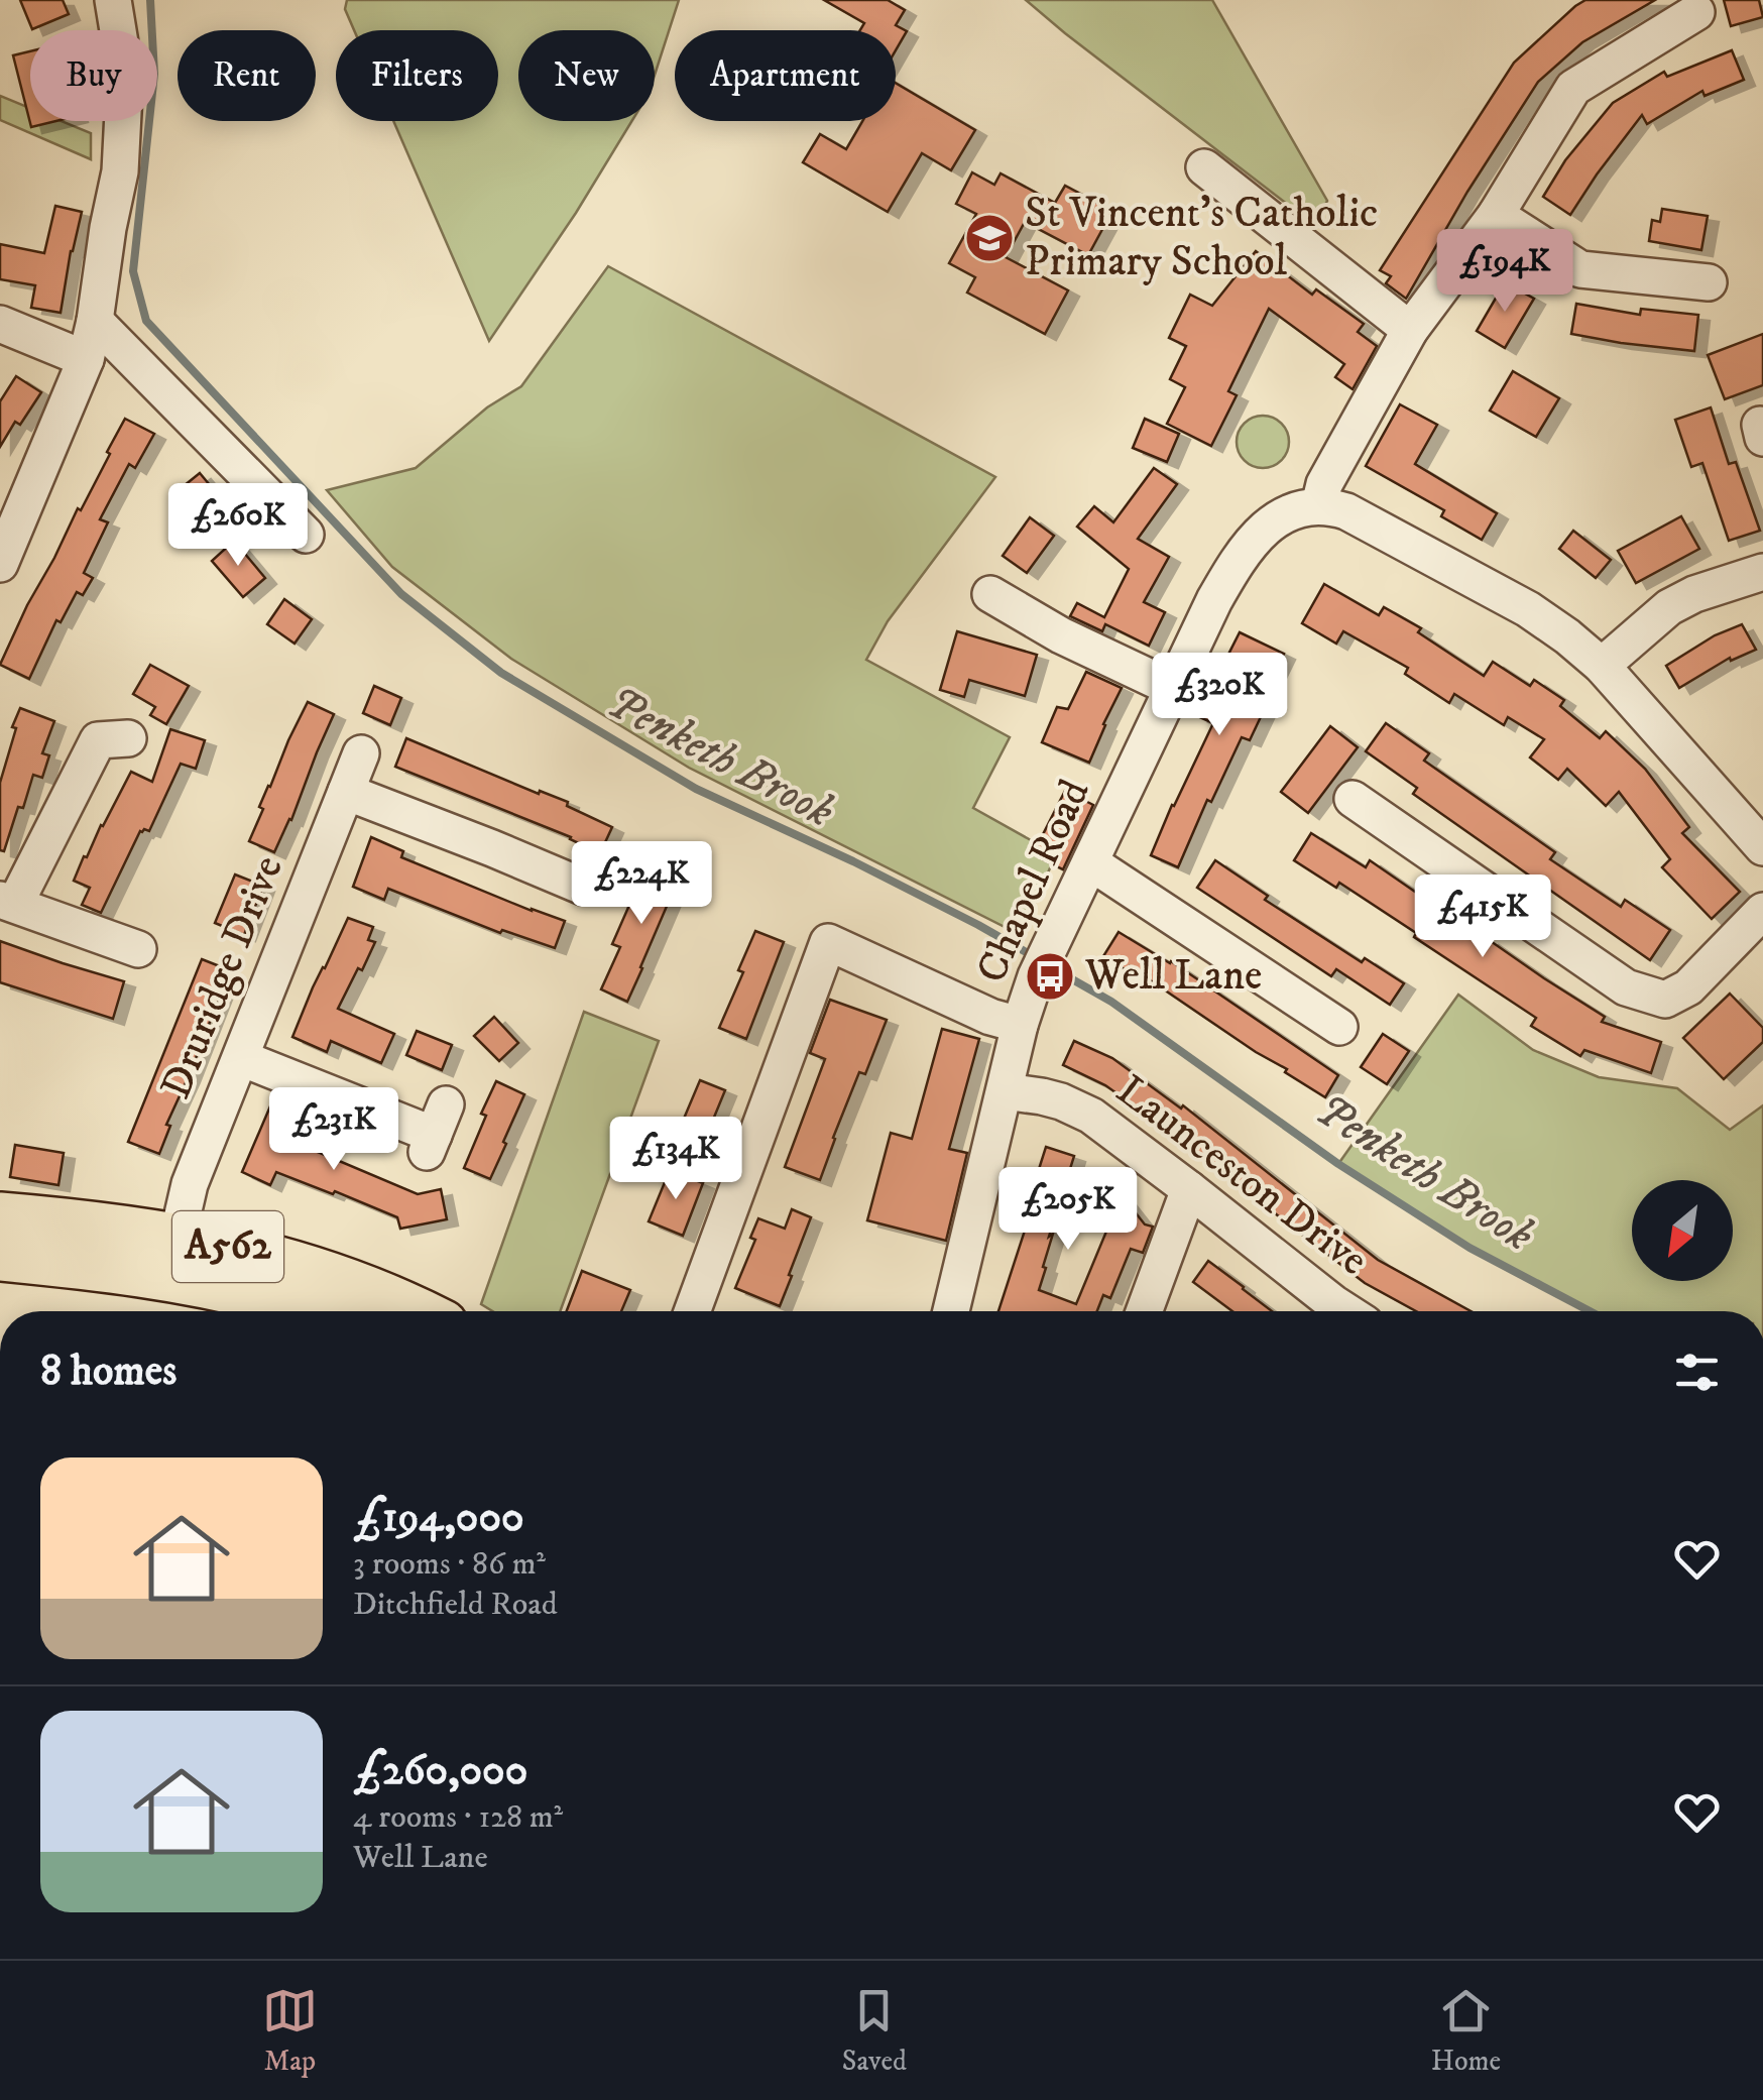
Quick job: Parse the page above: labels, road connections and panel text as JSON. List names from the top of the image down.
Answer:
{
  "streets": {
    "main road": ["A562"],
    "street": ["Chapel Road", "Druridge Drive", "Launceston Drive"]
  },
  "crossings": [
    ["Chapel Road", "Launceston Drive"],
    ["Druridge Drive", "A562"]
  ],
  "water": ["Penketh Brook"],
  "places": {
    "school or university": ["St Vincent's Catholic Primary School"],
    "bus stop": ["Well Lane"]
  },
  "north": "bottom left",
  "page": {
    "chip": [
      "Buy",
      "Rent",
      "Filters",
      "New",
      "Apartment"
    ],
    "price": [
      "£194K",
      "£260K",
      "£320K",
      "£224K",
      "£415K",
      "£231K",
      "£134K",
      "£205K"
    ],
    "heading": "8 homes",
    "list": [
      {
        "name": "£194,000",
        "note": "3 rooms · 86 m² · Ditchfield Road"
      },
      {
        "name": "£260,000",
        "note": "4 rooms · 128 m² · Well Lane"
      }
    ],
    "tabs": ["Map", "Saved", "Home"]
  }
}
